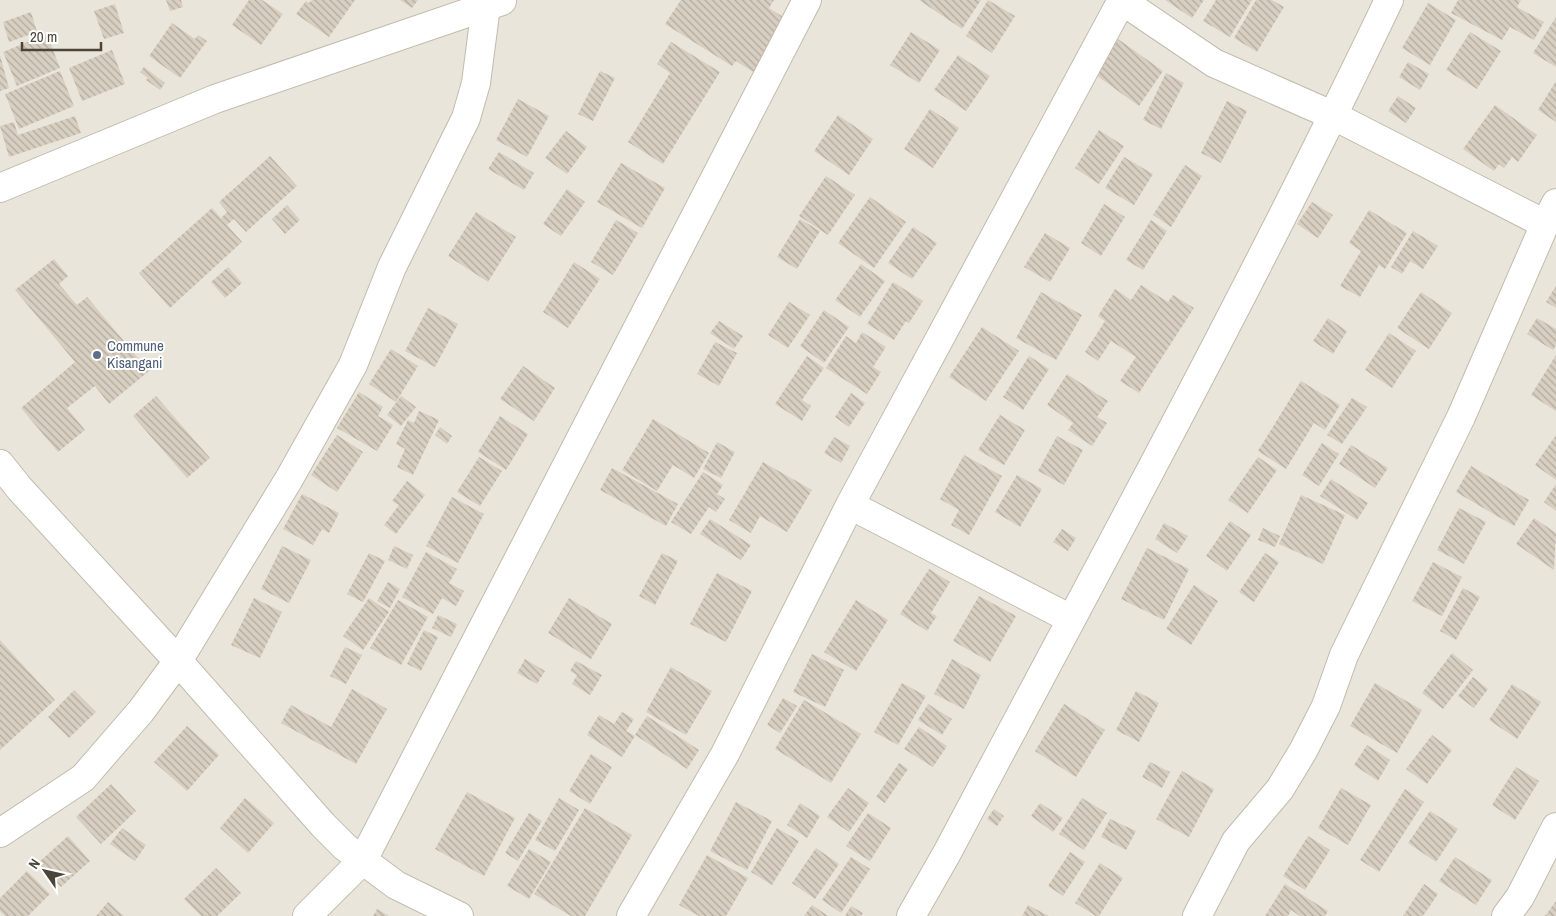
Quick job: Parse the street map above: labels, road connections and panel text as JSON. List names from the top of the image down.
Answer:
{
  "places": ["Commune Kisangani"],
  "scale_bar": "20 m",
  "north": "top left"
}
